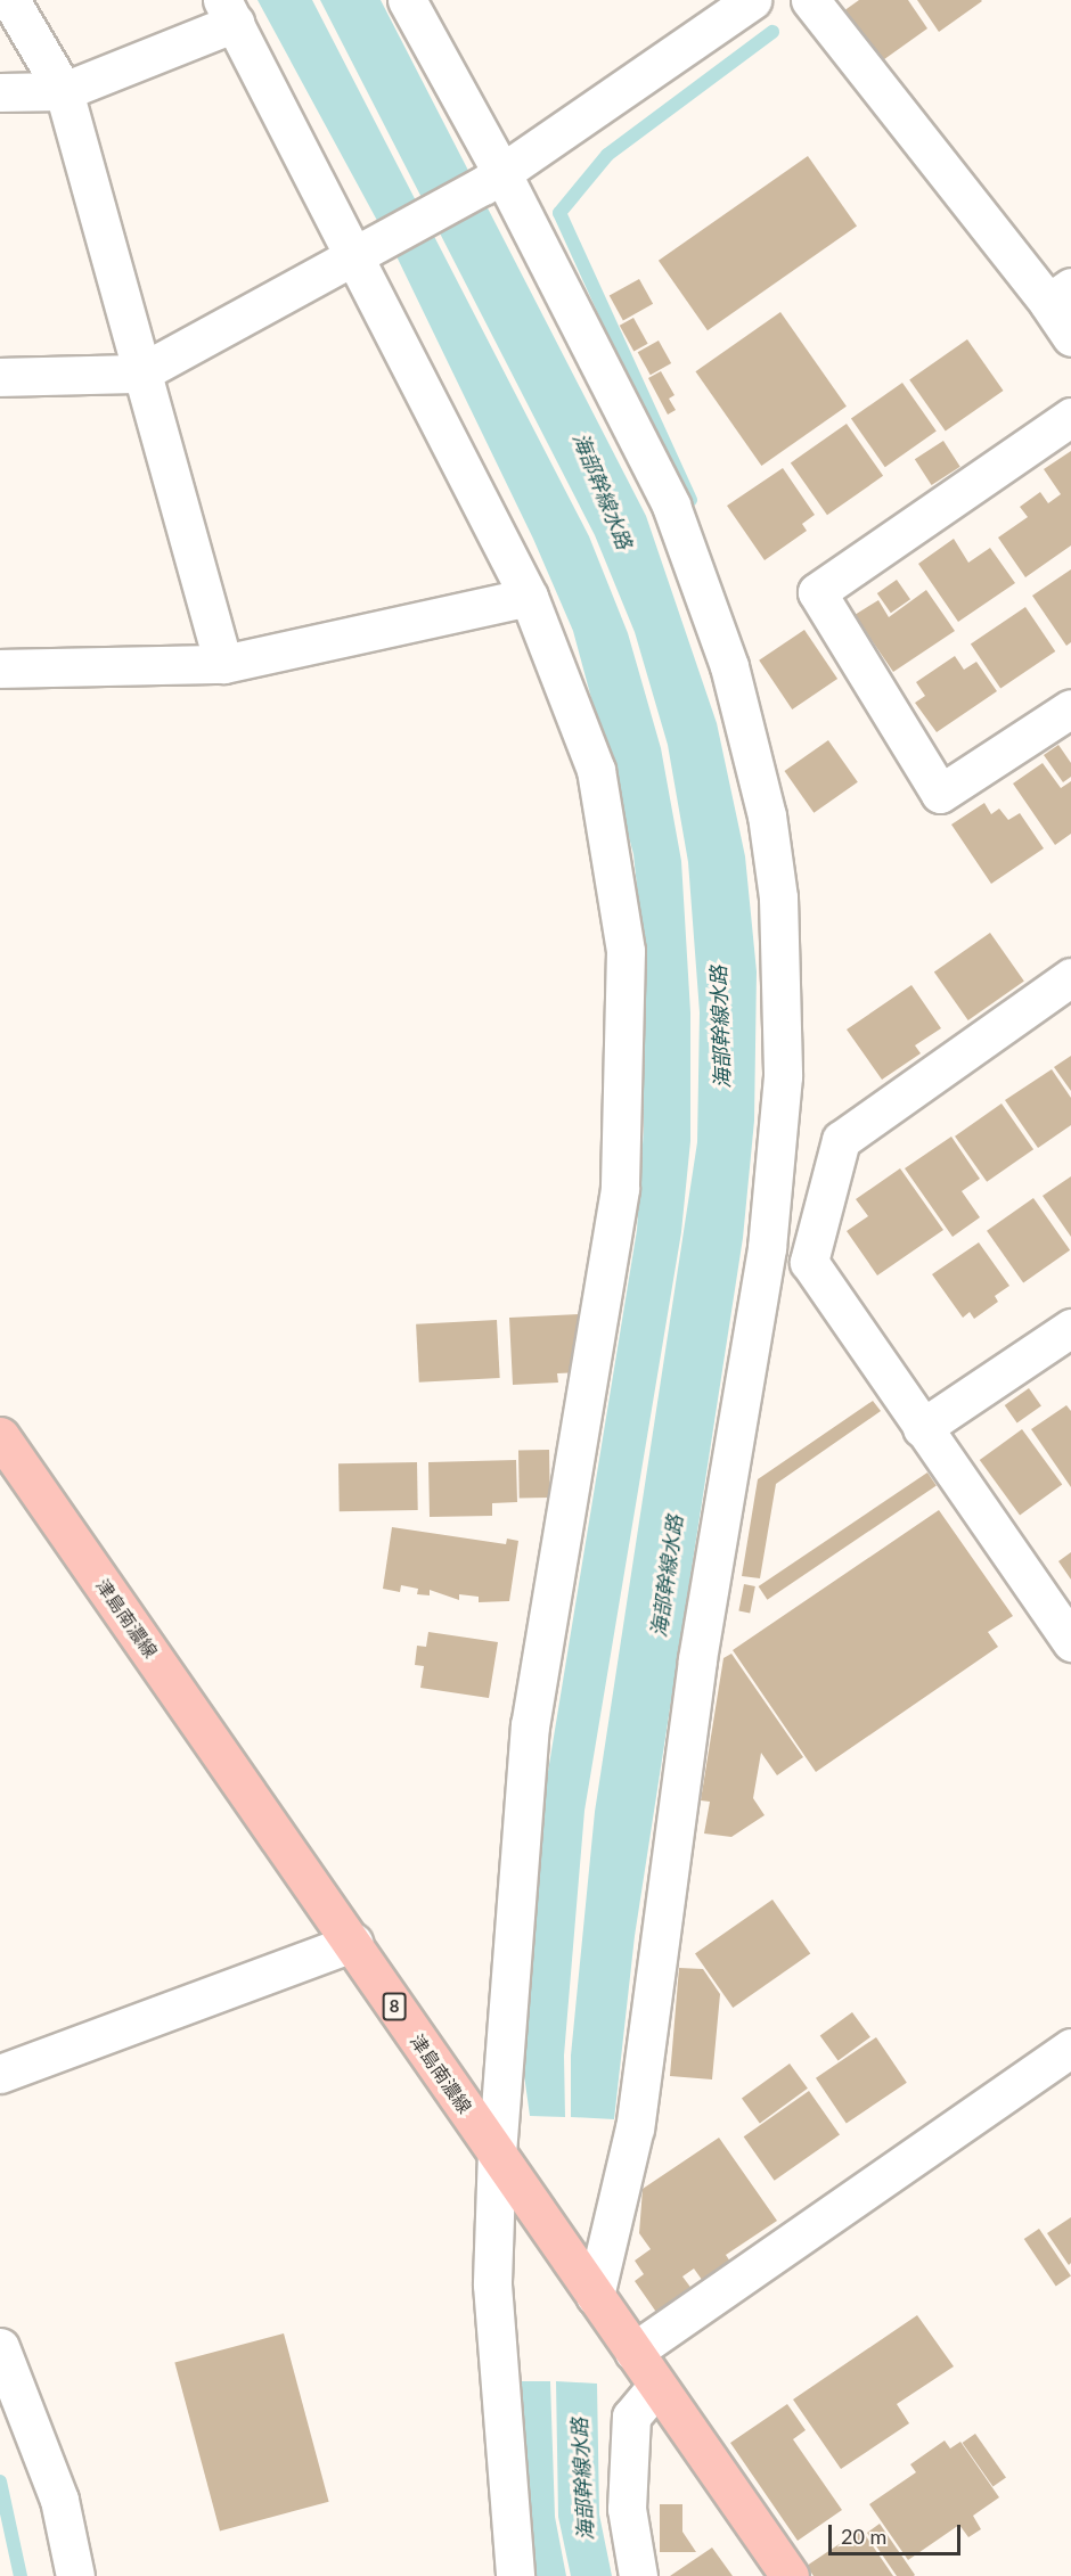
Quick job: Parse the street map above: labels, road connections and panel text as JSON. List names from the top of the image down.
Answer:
{
  "streets": {
    "main road": ["津島南濃線", "8"]
  },
  "water": ["海部幹線水路"],
  "scale_bar": "20 m"
}
